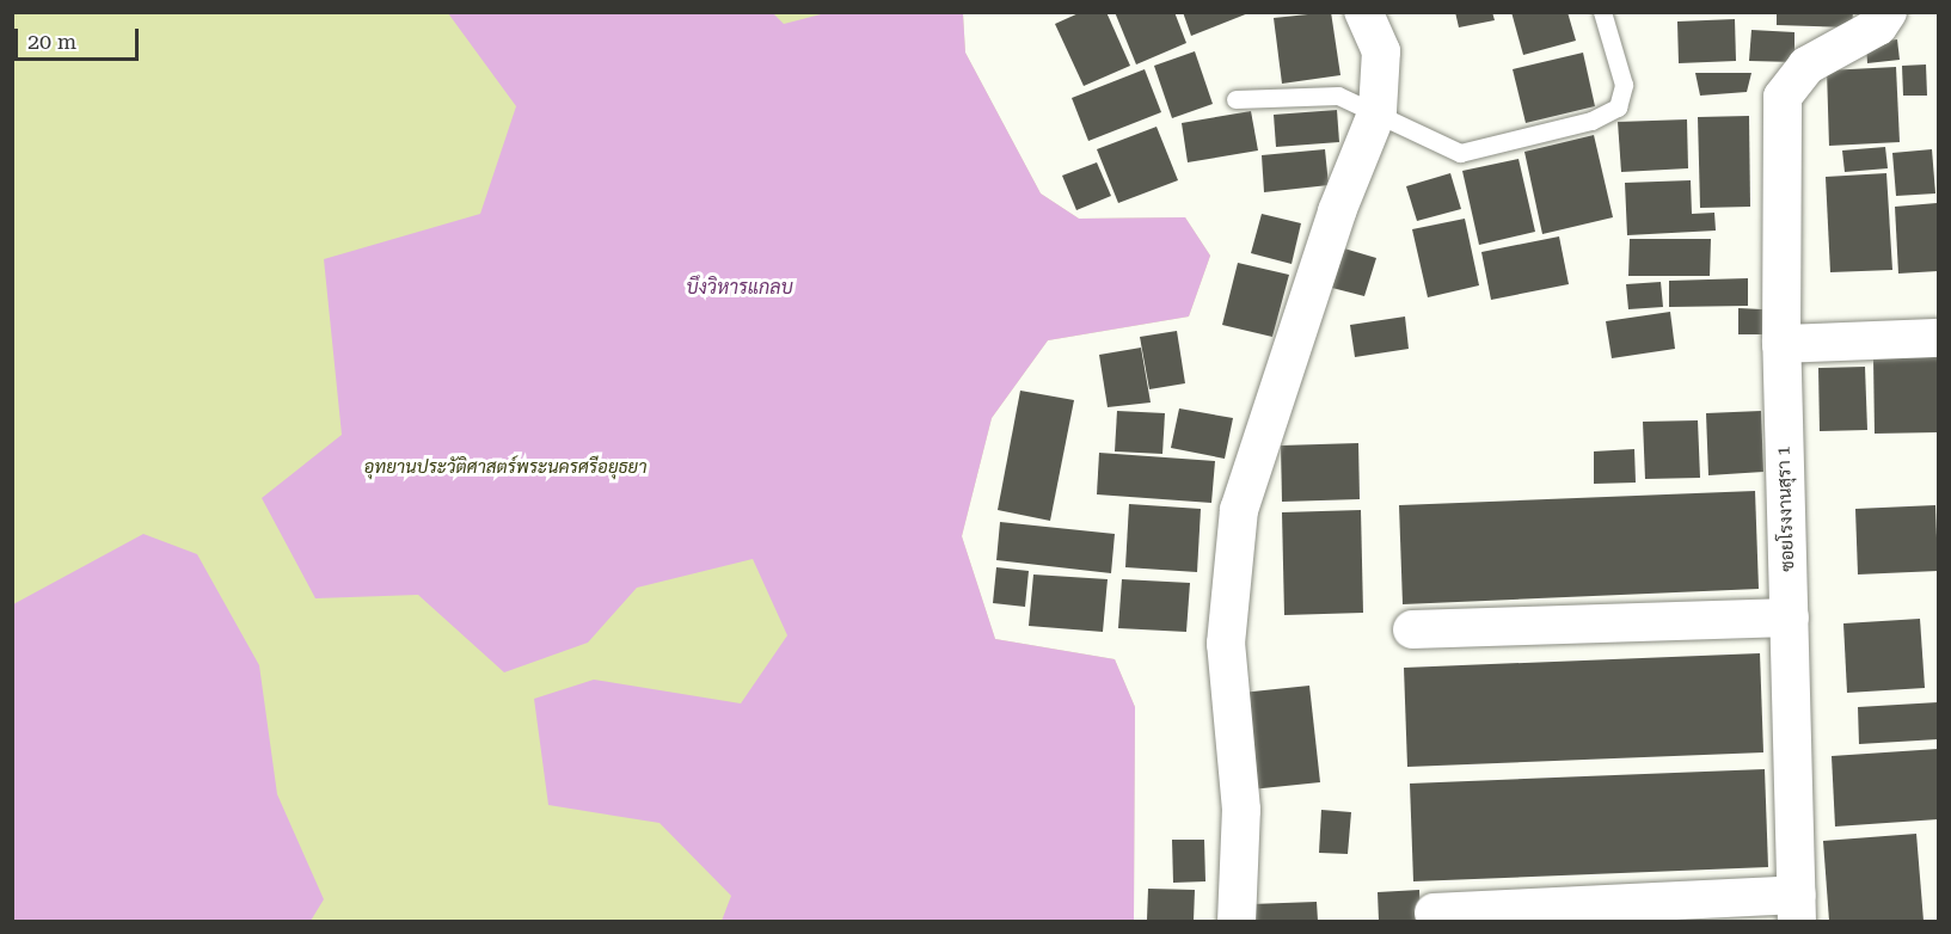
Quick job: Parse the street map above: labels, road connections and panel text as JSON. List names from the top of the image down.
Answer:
{
  "streets": {
    "street": ["ซอยโรงงานสุรา 1"]
  },
  "water": ["บึงวิหารแกลบ"],
  "parks": ["อุทยานประวัติศาสตร์พระนครศรีอยุธยา"],
  "scale_bar": "20 m"
}
